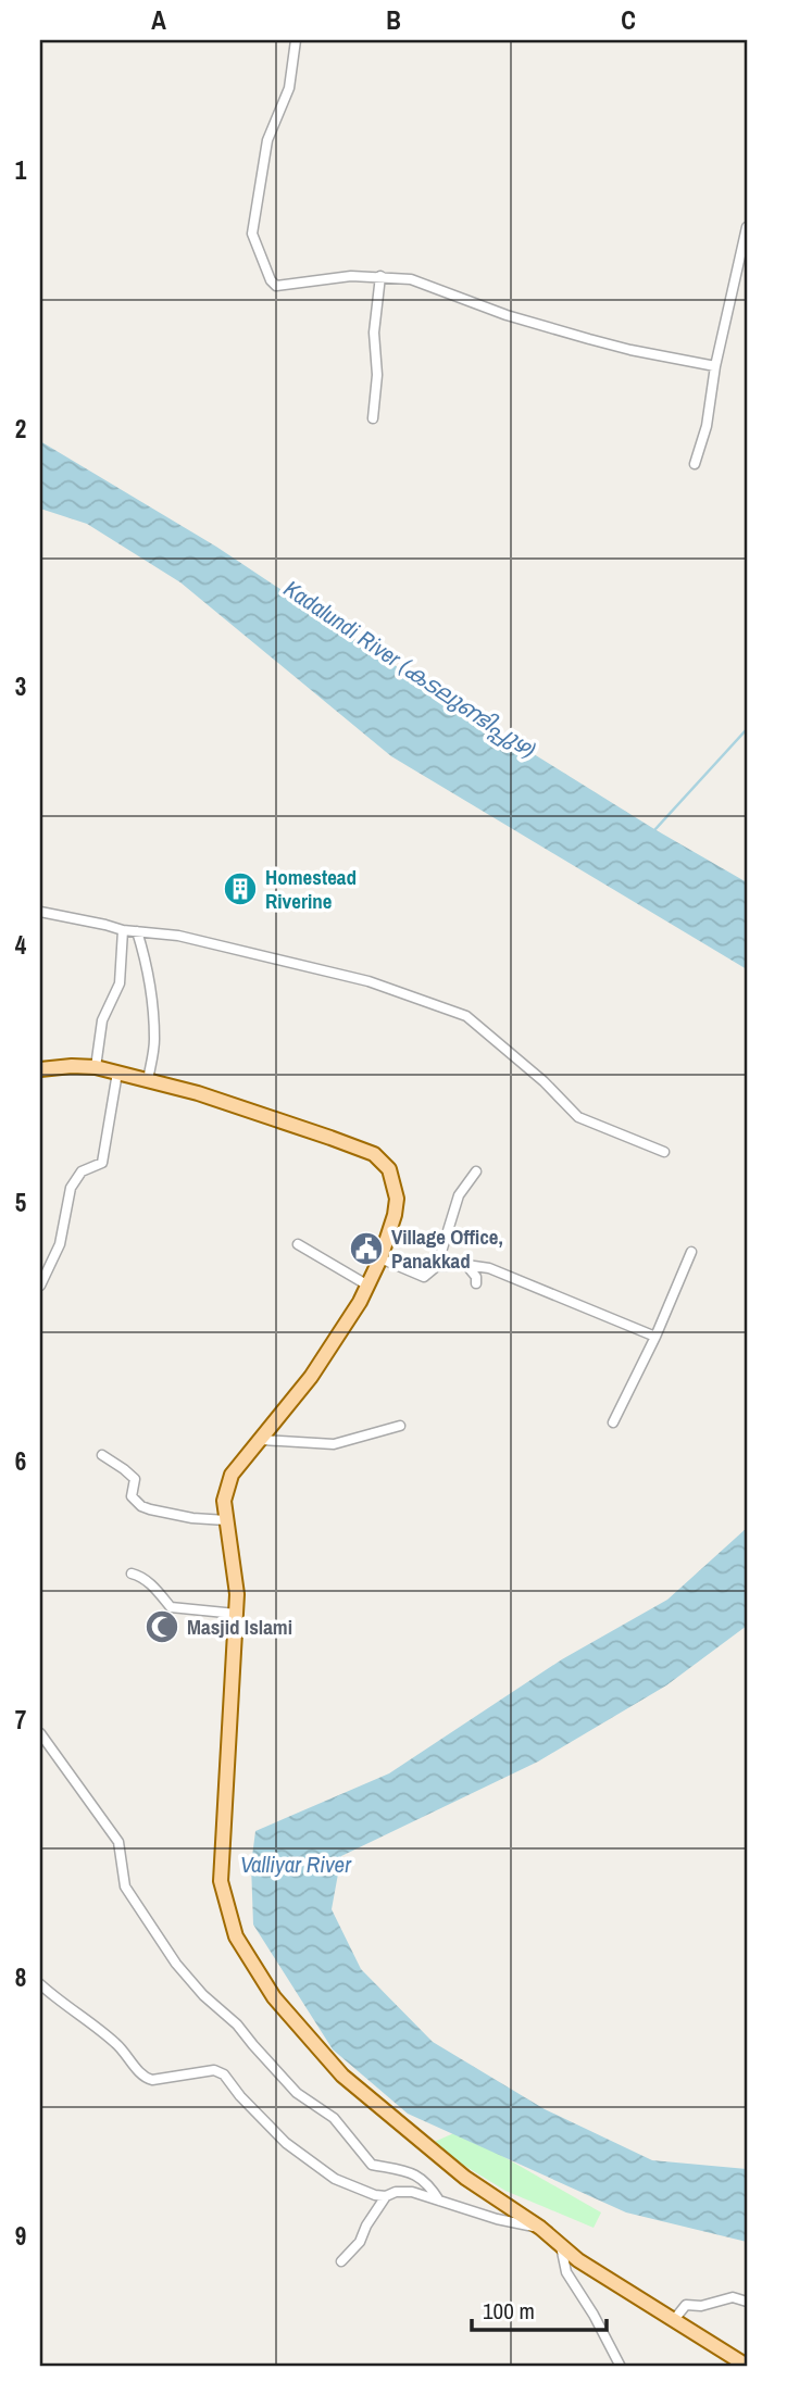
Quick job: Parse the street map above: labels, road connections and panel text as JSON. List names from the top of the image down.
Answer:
{
  "water": ["Kadalundi River (കടലുണ്ടിപ്പുഴ)", "Valliyar River"],
  "places": {
    "building": ["Homestead Riverine"],
    "public building": ["Village Office, Panakkad"],
    "mosque": ["Masjid Islami"]
  },
  "scale_bar": "100 m",
  "grid": {
    "columns": ["A", "B", "C"],
    "rows": [
      "1",
      "2",
      "3",
      "4",
      "5",
      "6",
      "7",
      "8",
      "9"
    ]
  }
}
